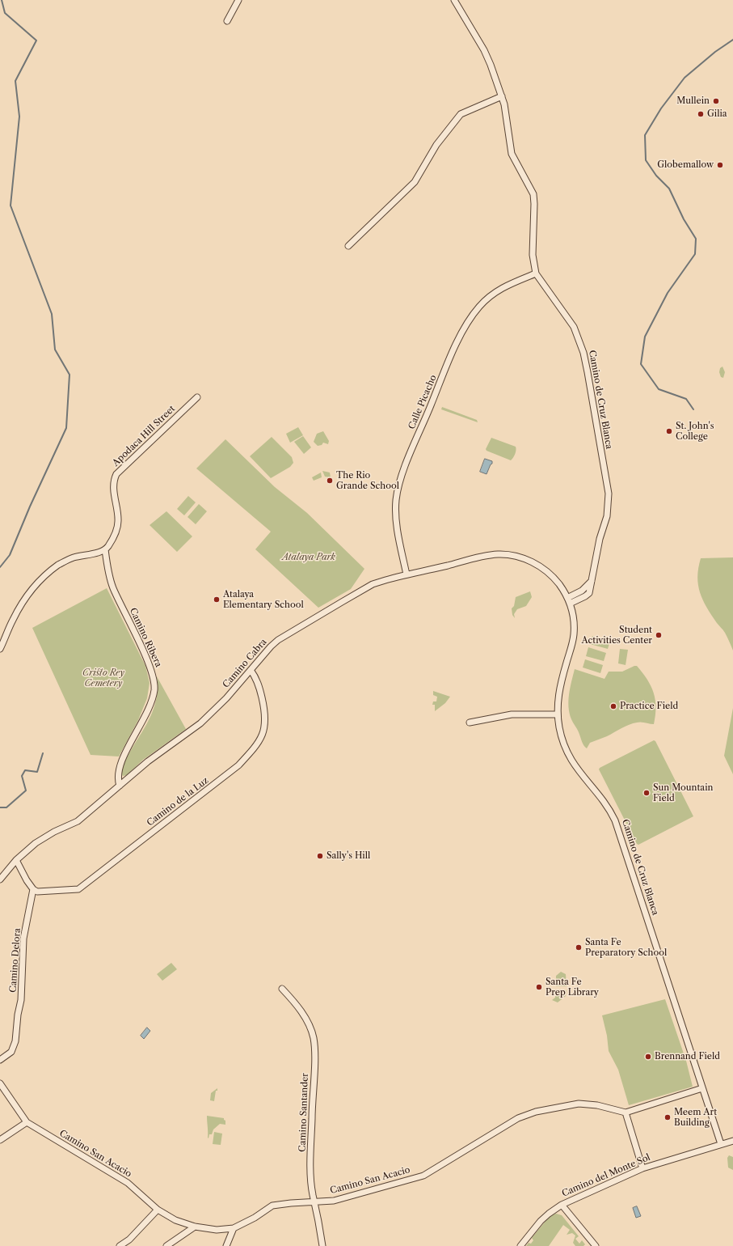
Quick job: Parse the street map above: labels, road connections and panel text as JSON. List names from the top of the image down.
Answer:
{
  "streets": {
    "street": [
      "Camino de Cruz Blanca",
      "Calle Picacho",
      "Apodaca Hill Street",
      "Camino Ribera",
      "Camino Cabra",
      "Camino de la Luz",
      "Camino Delora",
      "Camino Santander",
      "Camino San Acacio",
      "Camino del Monte Sol"
    ]
  },
  "crossings": [
    ["Camino de Cruz Blanca", "Calle Picacho"],
    ["Camino de Cruz Blanca", "Camino Cabra"],
    ["Camino de Cruz Blanca", "Camino del Monte Sol"],
    ["Calle Picacho", "Camino Cabra"],
    ["Apodaca Hill Street", "Camino Ribera"],
    ["Camino Ribera", "Camino Cabra"],
    ["Camino Cabra", "Camino de la Luz"],
    ["Camino de la Luz", "Camino Delora"],
    ["Camino Santander", "Camino San Acacio"]
  ],
  "parks": ["Atalaya Park", "Cristo Rey Cemetery"],
  "places": [
    "Mullein",
    "Gilia",
    "Globemallow",
    "St. John's College",
    "The Rio Grande School",
    "Atalaya Elementary School",
    "Student Activities Center",
    "Practice Field",
    "Sun Mountain Field",
    "Sally's Hill",
    "Santa Fe Preparatory School",
    "Santa Fe Prep Library",
    "Brennand Field",
    "Meem Art Building"
  ]
}
